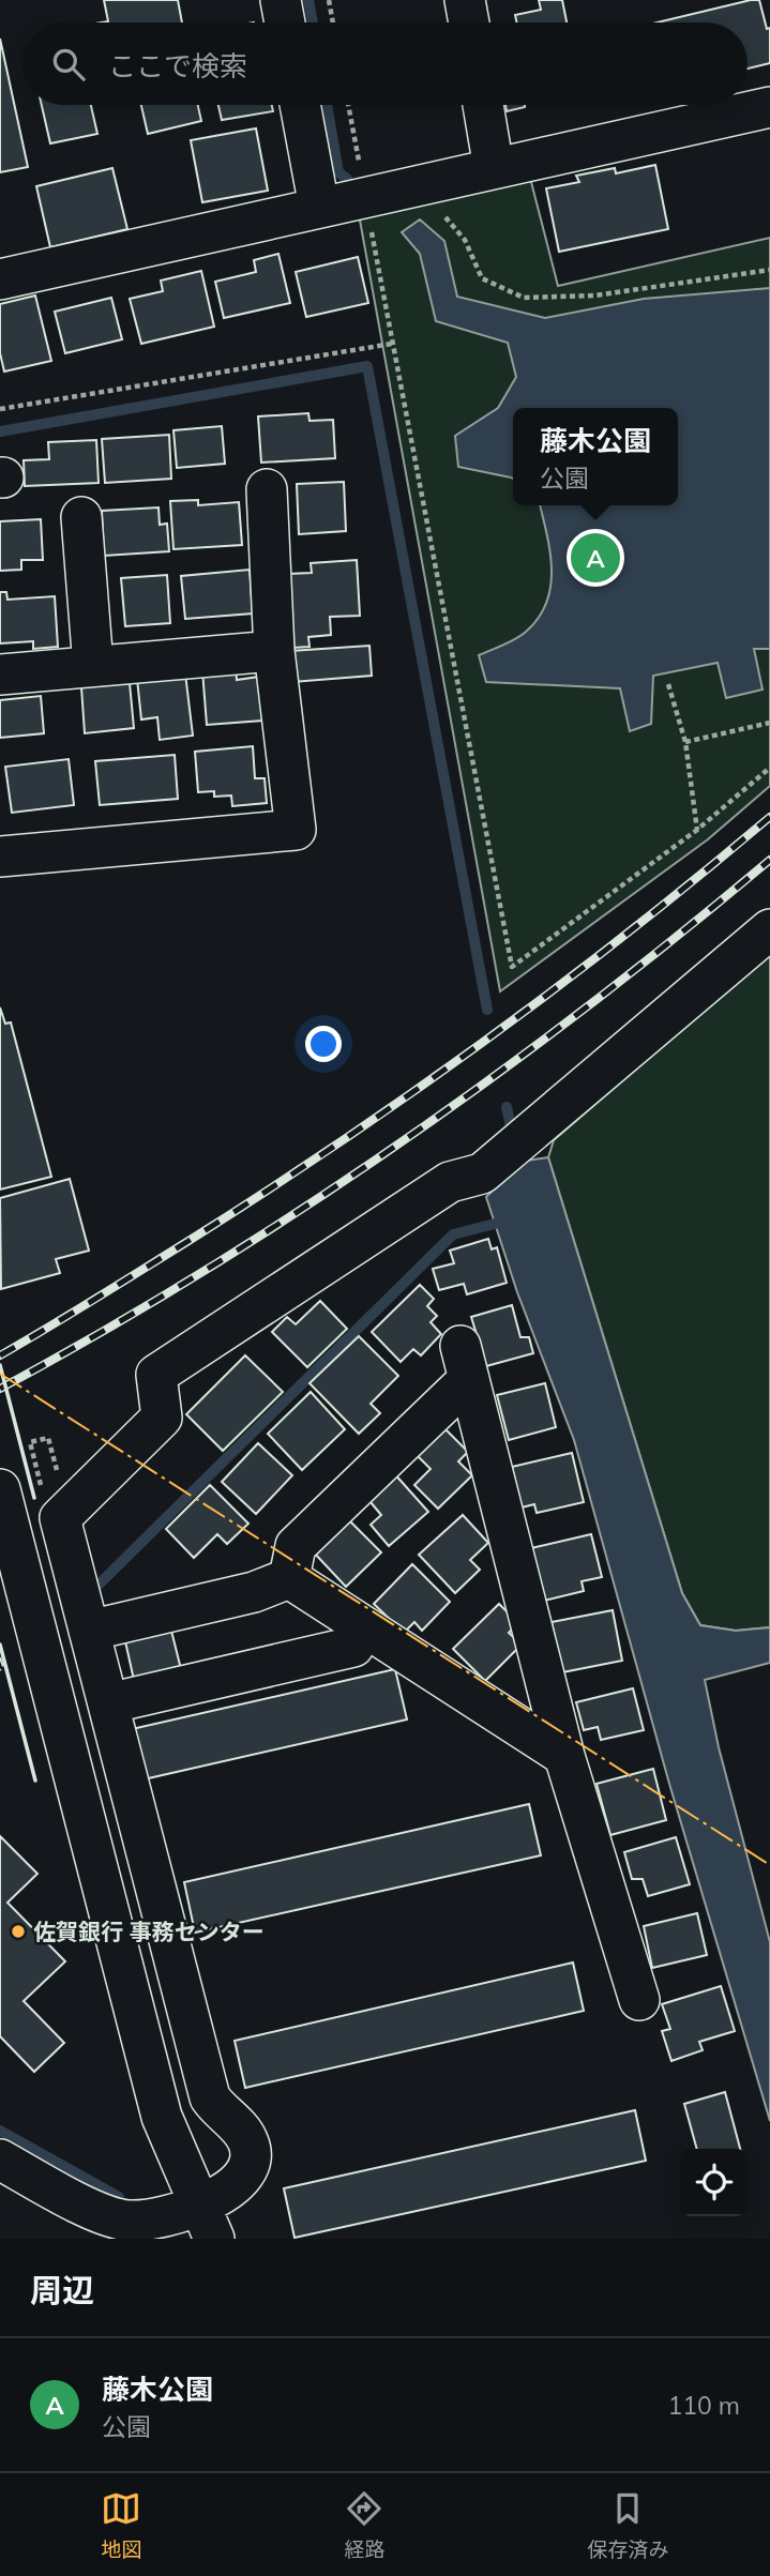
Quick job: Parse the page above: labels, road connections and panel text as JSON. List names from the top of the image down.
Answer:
{
  "places": ["佐賀銀行 事務センター"],
  "page": {
    "search": "ここで検索",
    "popup": ["藤木公園", "公園"],
    "pins": "A",
    "heading": "周辺",
    "list": [
      {
        "mark": "A",
        "name": "藤木公園",
        "note": "公園",
        "value": "110 m"
      }
    ],
    "nav": ["地図", "経路", "保存済み"]
  }
}
